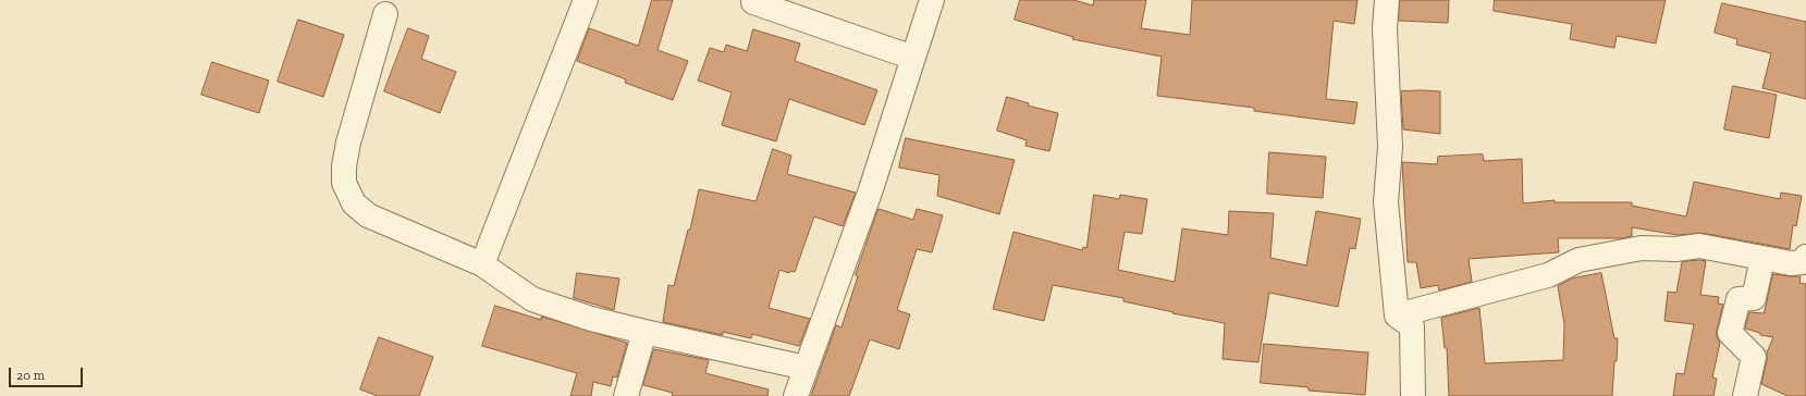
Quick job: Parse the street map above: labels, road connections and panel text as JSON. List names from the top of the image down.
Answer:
{
  "scale_bar": "20 m"
}
